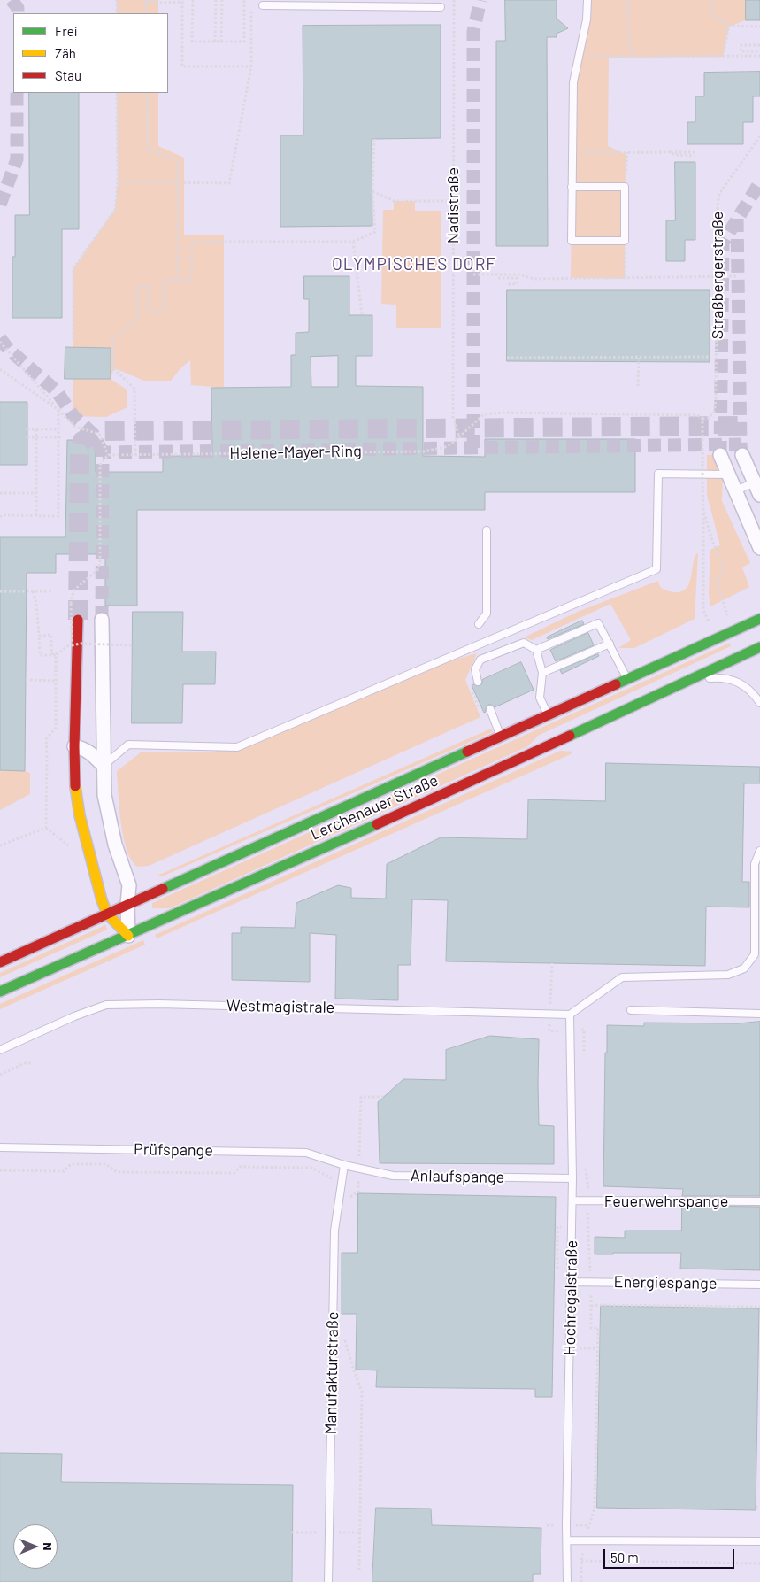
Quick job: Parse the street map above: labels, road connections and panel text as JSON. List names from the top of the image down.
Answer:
{
  "streets": {
    "main road": ["Lerchenauer Straße"],
    "lane": [
      "Westmagistrale",
      "Prüfspange",
      "Anlaufspange",
      "Feuerwehrspange",
      "Energiespange",
      "Hochregalstraße",
      "Manufakturstraße"
    ],
    "path": ["Nadistraße", "Straßbergerstraße", "Helene-Mayer-Ring"]
  },
  "crossings": [
    ["Nadistraße", "Helene-Mayer-Ring"],
    ["Straßbergerstraße", "Helene-Mayer-Ring"],
    ["Westmagistrale", "Hochregalstraße"],
    ["Prüfspange", "Anlaufspange"],
    ["Prüfspange", "Manufakturstraße"],
    ["Anlaufspange", "Hochregalstraße"],
    ["Anlaufspange", "Manufakturstraße"],
    ["Feuerwehrspange", "Hochregalstraße"],
    ["Energiespange", "Hochregalstraße"]
  ],
  "districts": ["OLYMPISCHES DORF"],
  "legend": ["Frei", "Zäh", "Stau"],
  "scale_bar": "50 m",
  "north": "right"
}
